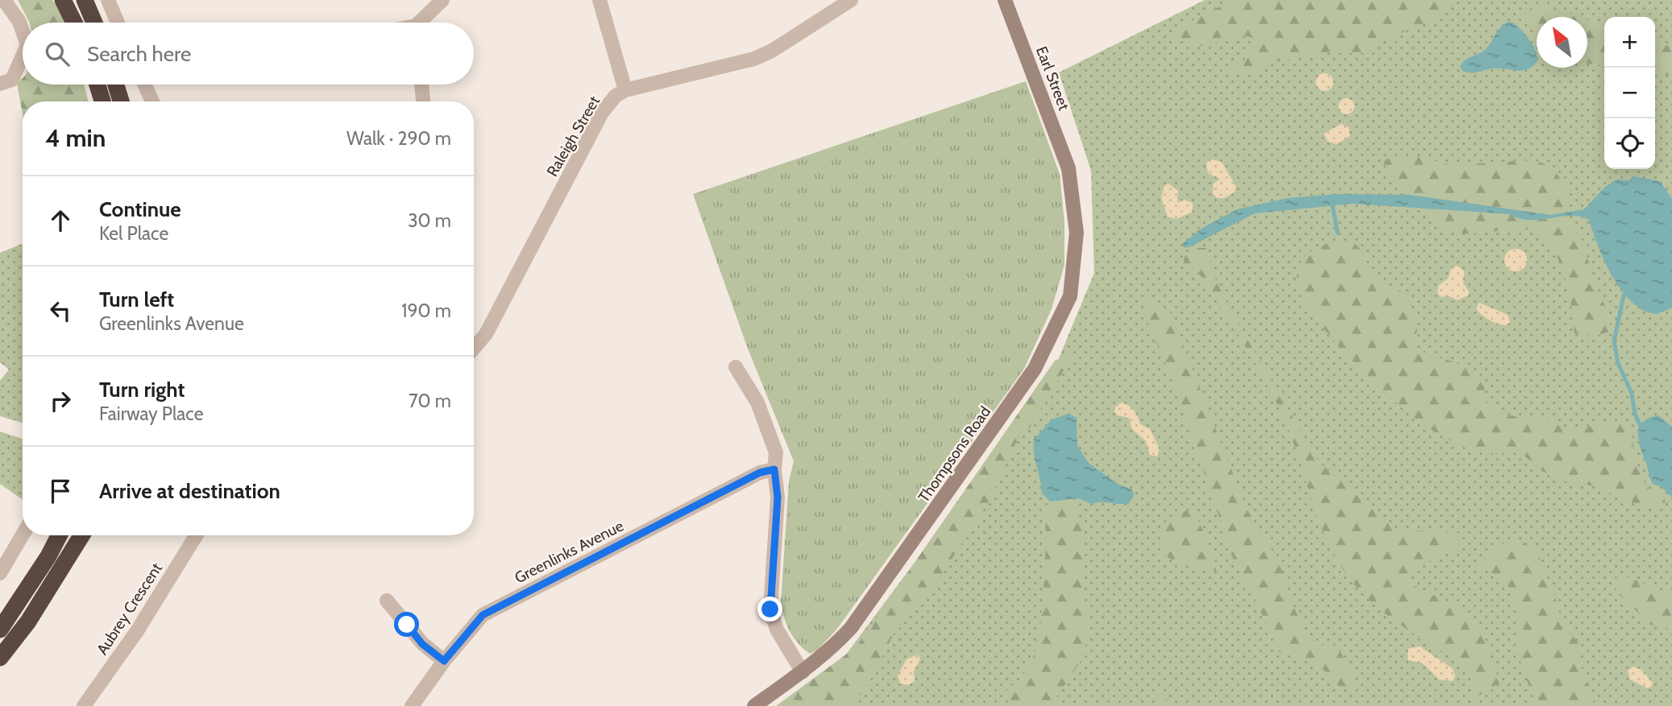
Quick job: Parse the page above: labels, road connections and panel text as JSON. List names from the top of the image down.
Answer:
{
  "streets": {
    "street": [
      "Earl Street",
      "Raleigh Street",
      "Thompsons Road",
      "Greenlinks Avenue",
      "Aubrey Crescent"
    ]
  },
  "crossings": [
    ["Earl Street", "Thompsons Road"]
  ],
  "north": "top left",
  "page": {
    "map_buttons": ["+", "−"],
    "search": "Search here",
    "heading": ["4 min", "Walk · 290 m"],
    "list": [
      ["Continue", "Kel Place", "30 m"],
      ["Turn left", "Greenlinks Avenue", "190 m"],
      ["Turn right", "Fairway Place", "70 m"],
      "Arrive at destination"
    ]
  }
}
